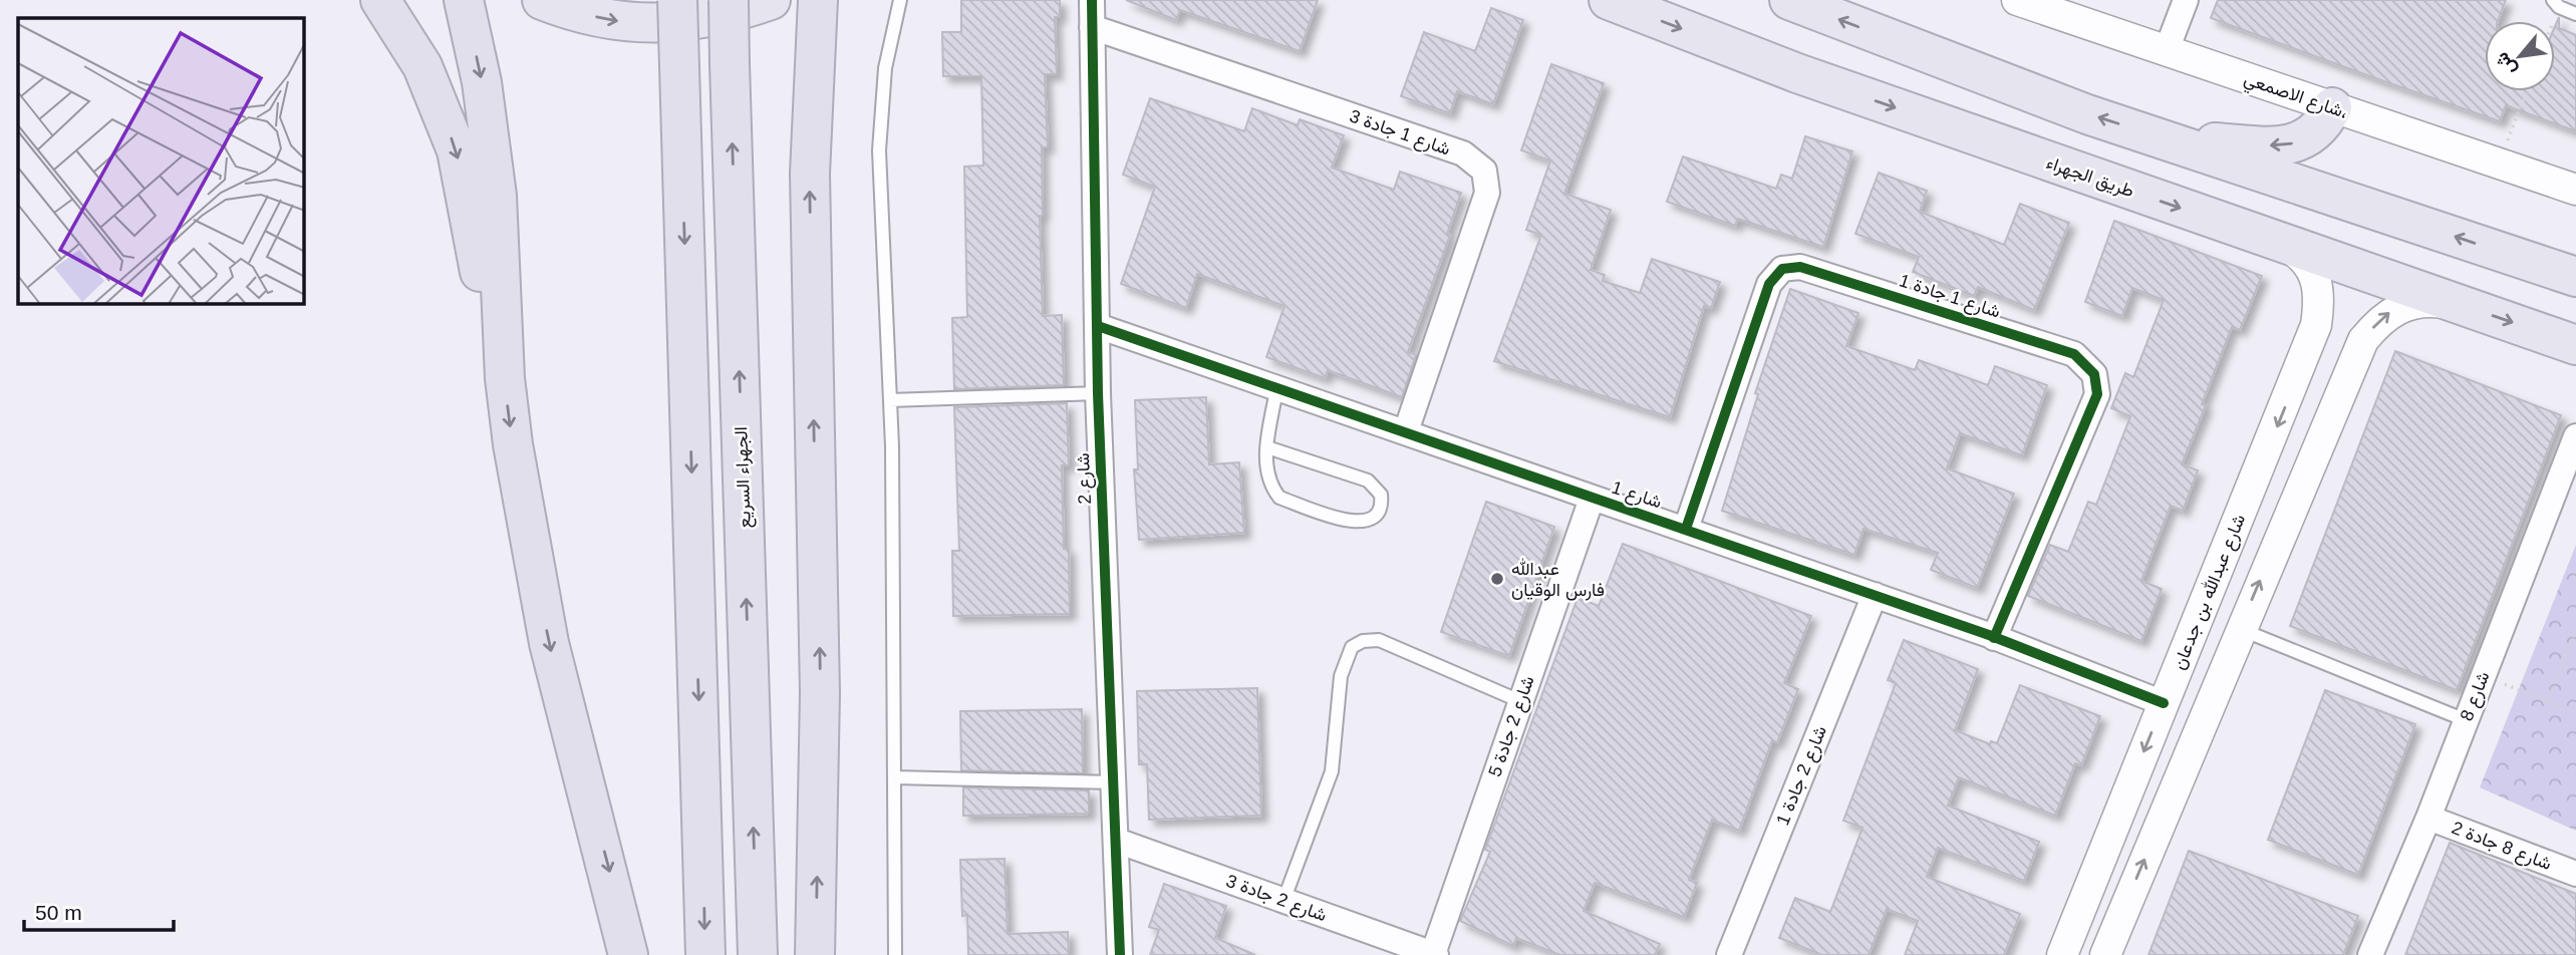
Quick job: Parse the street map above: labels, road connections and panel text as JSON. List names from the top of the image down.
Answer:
{
  "streets": {
    "highway": ["طريق الجهراء", "الجهراء السريع"],
    "street": [
      "شارع الاصمعي،",
      "شارع 1 جادة 3",
      "شارع 1 جادة 1",
      "شارع 2",
      "شارع 1",
      "شارع عبدالله بن جدعان",
      "شارع 8",
      "شارع 2 جادة 5",
      "شارع 2 جادة 1",
      "شارع 8 جادة 2",
      "شارع 2 جادة 3"
    ]
  },
  "crossings": [
    ["شارع 1 جادة 3", "شارع 2"],
    ["شارع 1 جادة 3", "شارع 1"],
    ["طريق الجهراء", "شارع عبدالله بن جدعان"],
    ["شارع 1 جادة 1", "شارع 1"],
    ["شارع 2", "شارع 1"],
    ["شارع 2", "شارع 2 جادة 3"],
    ["شارع 1", "شارع عبدالله بن جدعان"],
    ["شارع 1", "شارع 2 جادة 5"],
    ["شارع 1", "شارع 2 جادة 1"],
    ["شارع 8", "شارع 8 جادة 2"],
    ["شارع 2 جادة 5", "شارع 2 جادة 3"]
  ],
  "places": ["عبدالله فارس الوقيان"],
  "scale_bar": "50 m",
  "north": "bottom left"
}
